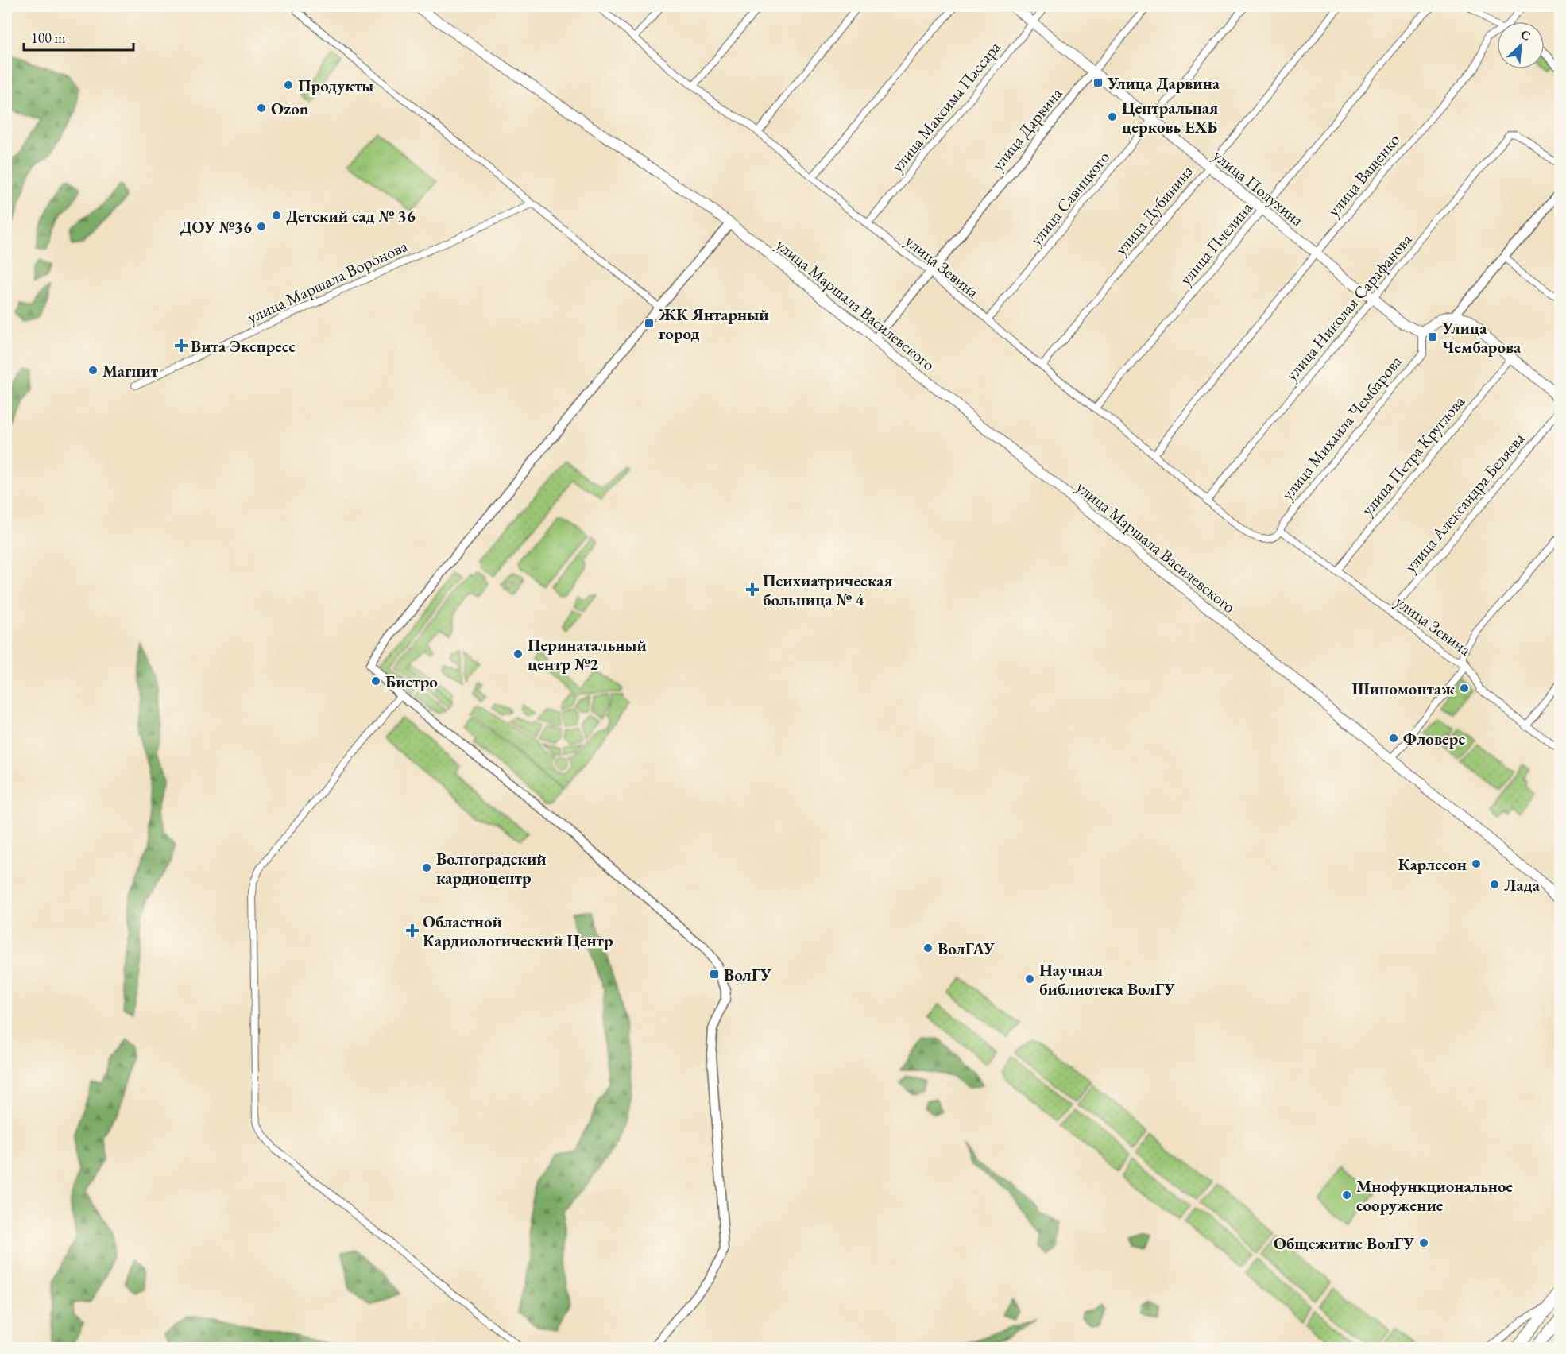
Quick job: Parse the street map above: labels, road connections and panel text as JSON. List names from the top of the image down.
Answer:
{
  "streets": {
    "main road": ["улица Полухина", "улица Маршала Василевского"],
    "street": [
      "улица Максима Пассара",
      "улица Дарвина",
      "улица Ващенко",
      "улица Савицкого",
      "улица Дубинина",
      "улица Пчелина",
      "улица Зевина",
      "улица Маршала Воронова",
      "улица Николая Сарафанова",
      "улица Михаила Чембарова",
      "улица Петра Круглова",
      "улица Александра Беляева"
    ]
  },
  "crossings": [
    ["улица Максима Пассара", "улица Полухина"],
    ["улица Максима Пассара", "улица Зевина"],
    ["улица Дарвина", "улица Полухина"],
    ["улица Дарвина", "улица Зевина"],
    ["улица Дарвина", "улица Маршала Василевского"],
    ["улица Ващенко", "улица Полухина"],
    ["улица Ващенко", "улица Зевина"],
    ["улица Полухина", "улица Савицкого"],
    ["улица Полухина", "улица Дубинина"],
    ["улица Полухина", "улица Пчелина"],
    ["улица Полухина", "улица Николая Сарафанова"],
    ["улица Полухина", "улица Михаила Чембарова"],
    ["улица Савицкого", "улица Зевина"],
    ["улица Дубинина", "улица Зевина"],
    ["улица Пчелина", "улица Зевина"],
    ["улица Зевина", "улица Николая Сарафанова"],
    ["улица Зевина", "улица Михаила Чембарова"],
    ["улица Зевина", "улица Петра Круглова"],
    ["улица Зевина", "улица Александра Беляева"]
  ],
  "places": {
    "transit": [
      "Улица Дарвина",
      "ЖК Янтарный город",
      "Улица Чембарова",
      "ВолГУ"
    ],
    "other": [
      "Продукты",
      "Ozon",
      "Центральная церковь ЕХБ",
      "Детский сад № 36",
      "ДОУ №36",
      "Магнит",
      "Перинатальный центр №2",
      "Бистро",
      "Шиномонтаж",
      "Фловерс",
      "Карлссон",
      "Волгоградский кардиоцентр",
      "Лада",
      "ВолГАУ",
      "Научная библиотека ВолГУ",
      "Мнофункциональное сооружение",
      "Общежитие ВолГУ"
    ],
    "health": ["Вита Экспресс", "Психиатрическая больница № 4", "Областной Кардиологический Центр"]
  },
  "scale_bar": "100 m",
  "north": "top right"
}
